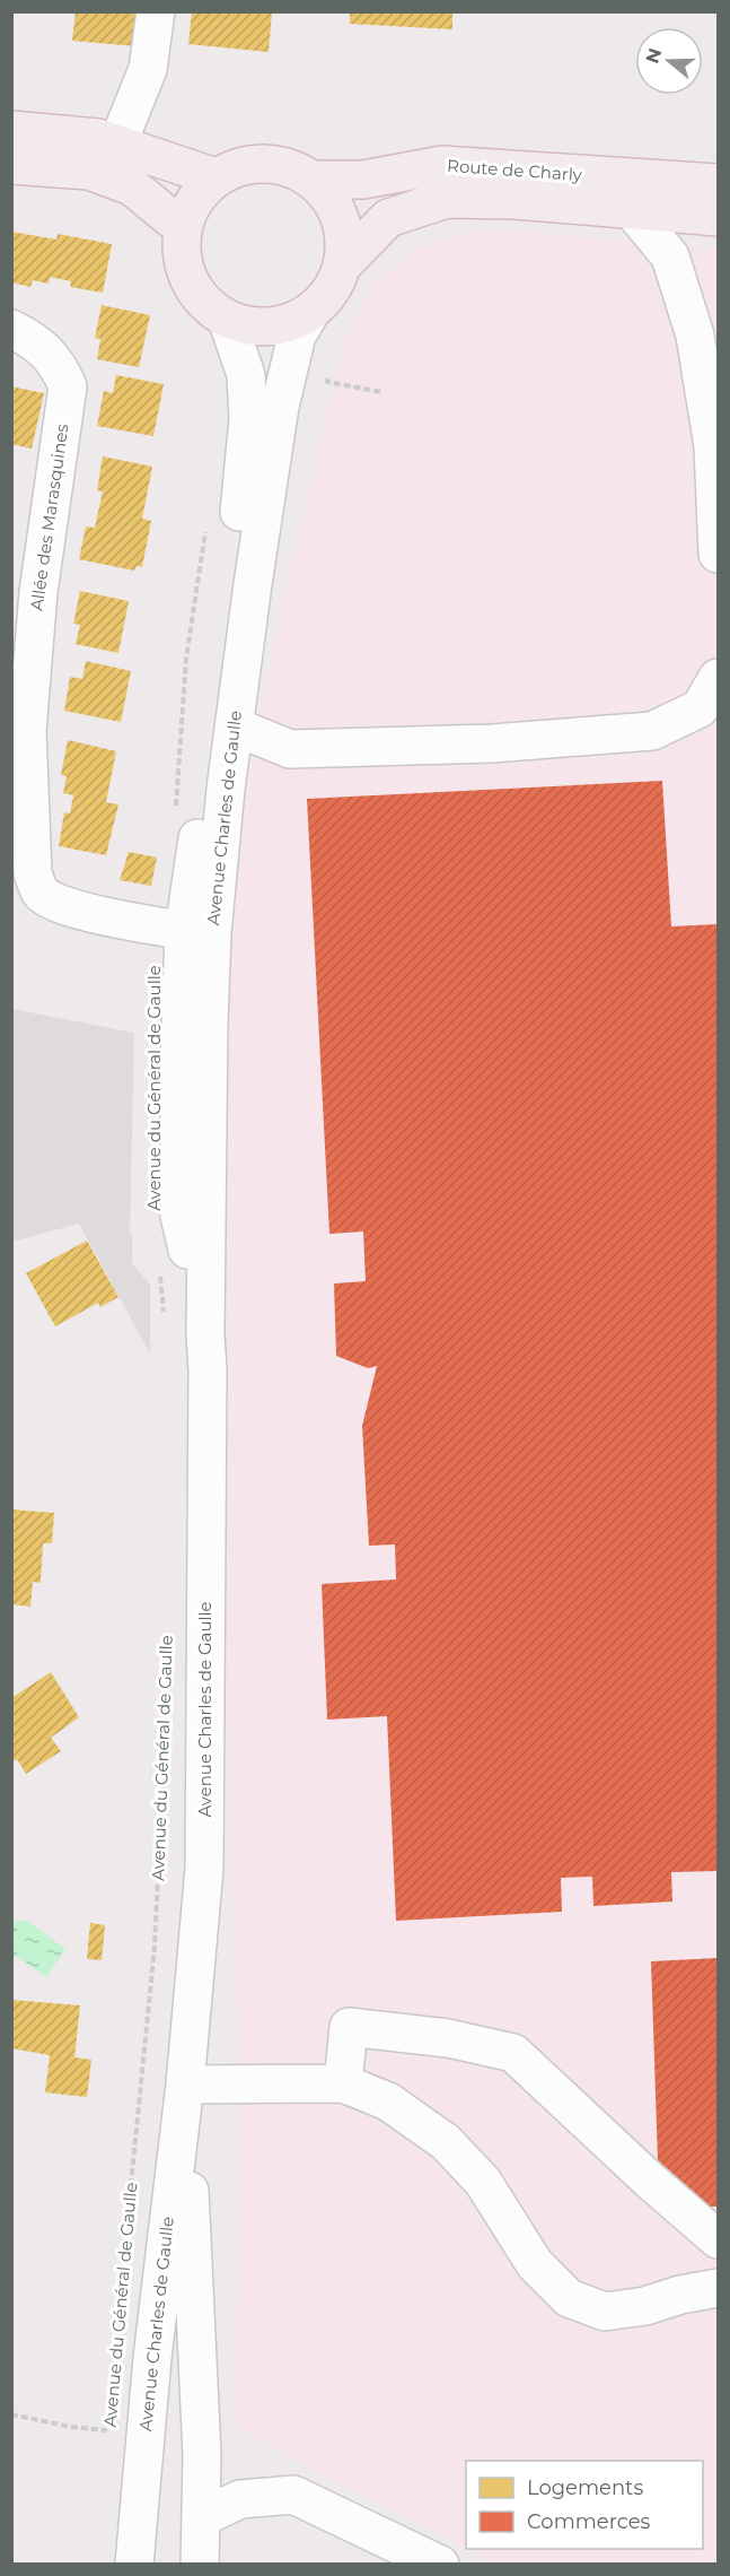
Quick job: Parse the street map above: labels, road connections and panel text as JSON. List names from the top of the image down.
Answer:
{
  "streets": {
    "main road": ["Route de Charly"],
    "street": ["Allée des Marasquines", "Avenue Charles de Gaulle"],
    "path": ["Avenue du Général de Gaulle"]
  },
  "crossings": [
    ["Route de Charly", "Avenue Charles de Gaulle"],
    ["Allée des Marasquines", "Avenue Charles de Gaulle"]
  ],
  "legend": ["Logements", "Commerces"],
  "north": "left"
}
